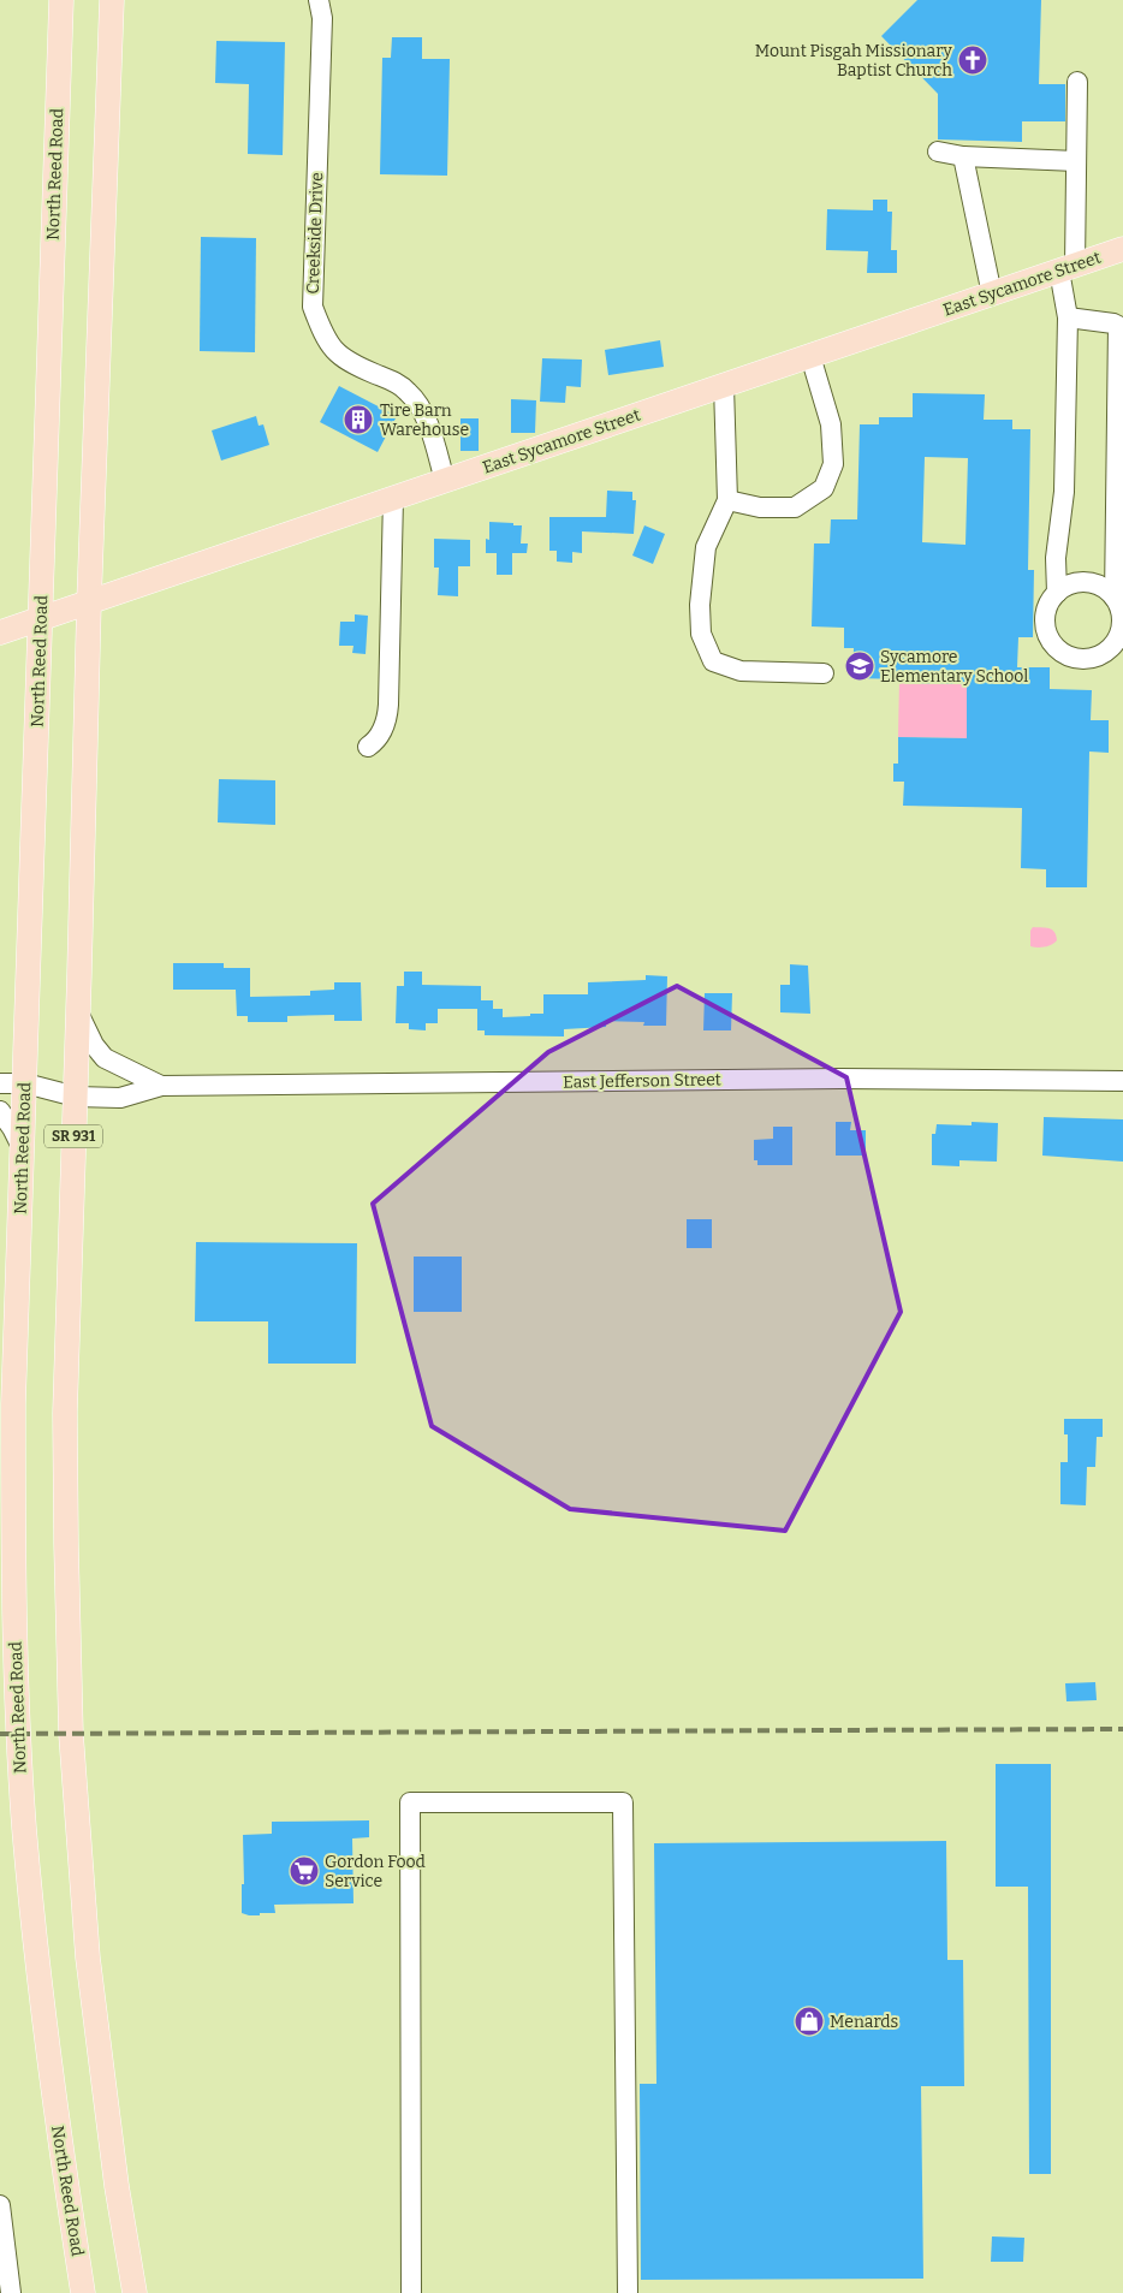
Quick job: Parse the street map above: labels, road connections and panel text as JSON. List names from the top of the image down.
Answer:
{
  "streets": {
    "main road": ["North Reed Road", "East Sycamore Street", "SR 931"],
    "street": ["Creekside Drive", "East Jefferson Street"]
  },
  "crossings": [
    ["North Reed Road", "East Sycamore Street"],
    ["North Reed Road", "East Jefferson Street"],
    ["Creekside Drive", "East Sycamore Street"],
    ["East Sycamore Street", "SR 931"],
    ["East Jefferson Street", "SR 931"]
  ],
  "places": {
    "church": ["Mount Pisgah Missionary Baptist Church"],
    "building": ["Tire Barn Warehouse"],
    "school or university": ["Sycamore Elementary School"],
    "supermarket": ["Gordon Food Service"],
    "shop": ["Menards"]
  }
}
